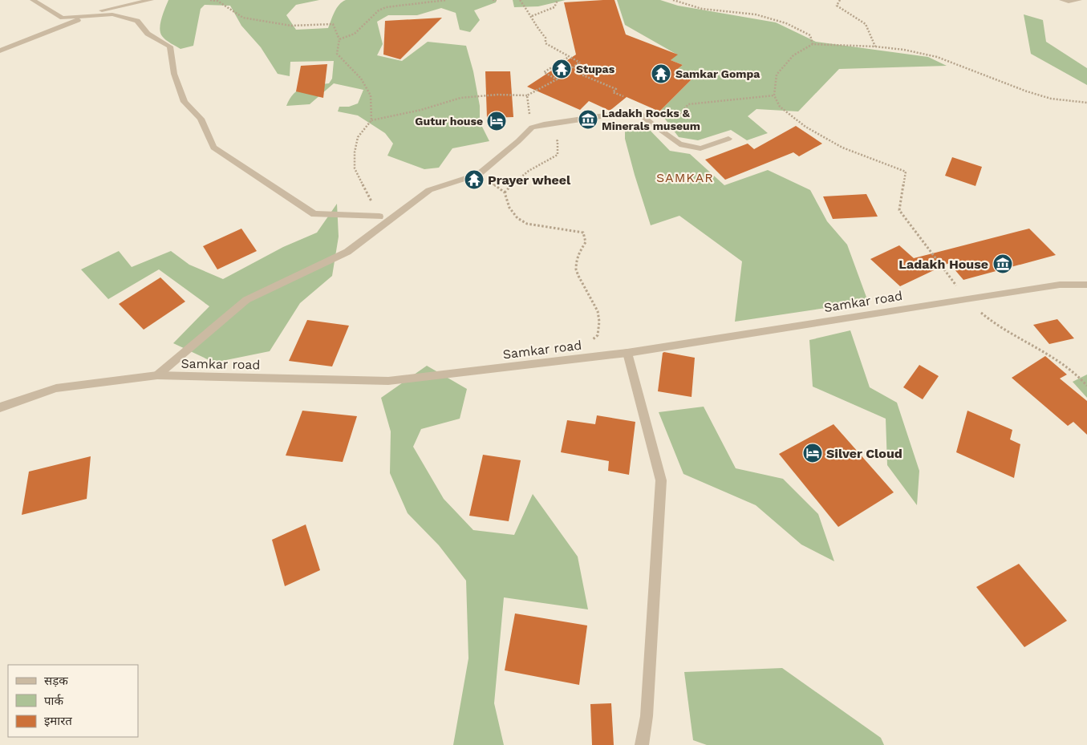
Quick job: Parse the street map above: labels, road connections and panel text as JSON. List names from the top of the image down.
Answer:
{
  "streets": {
    "street": ["Samkar road"]
  },
  "districts": ["SAMKAR"],
  "places": {
    "temple": ["Stupas", "Samkar Gompa", "Prayer wheel"],
    "museum": ["Ladakh Rocks & Minerals museum", "Ladakh House"],
    "hotel": ["Gutur house", "Silver Cloud"]
  },
  "legend": ["सड़क", "पार्क", "इमारत"]
}
